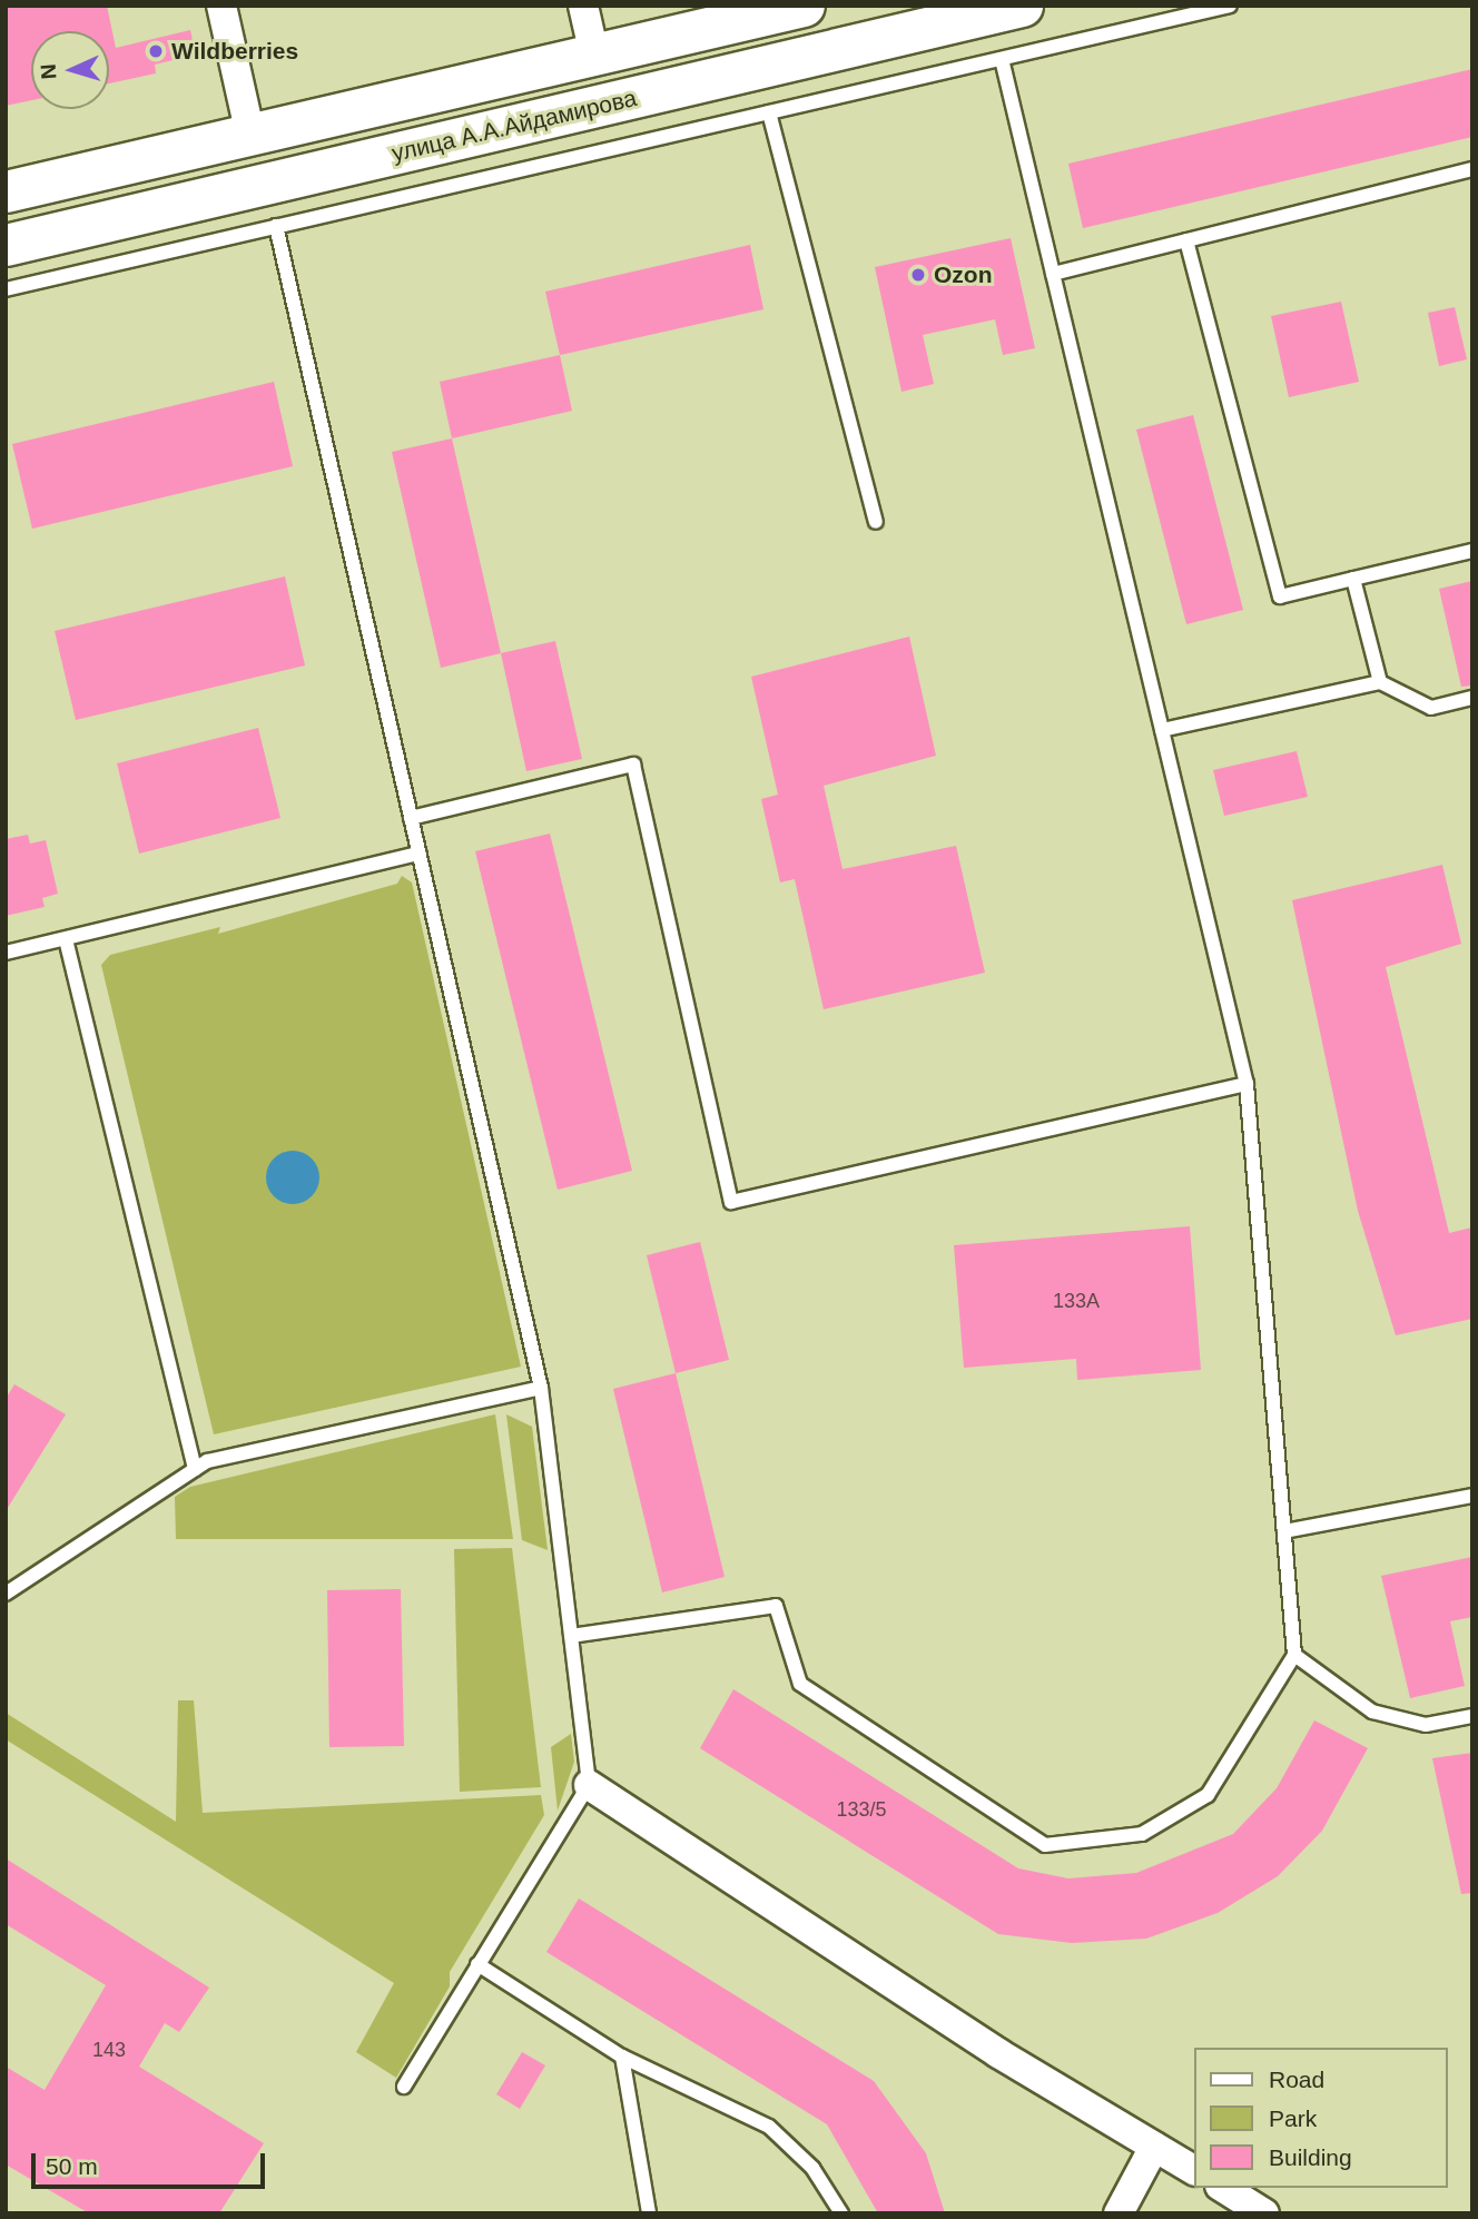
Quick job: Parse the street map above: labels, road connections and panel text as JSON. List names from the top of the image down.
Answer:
{
  "streets": {
    "main road": ["улица А.А.Айдамирова"]
  },
  "places": ["Wildberries", "Ozon"],
  "house_numbers": ["133А", "133/5", "143"],
  "legend": ["Road", "Park", "Building"],
  "scale_bar": "50 m",
  "north": "left"
}
